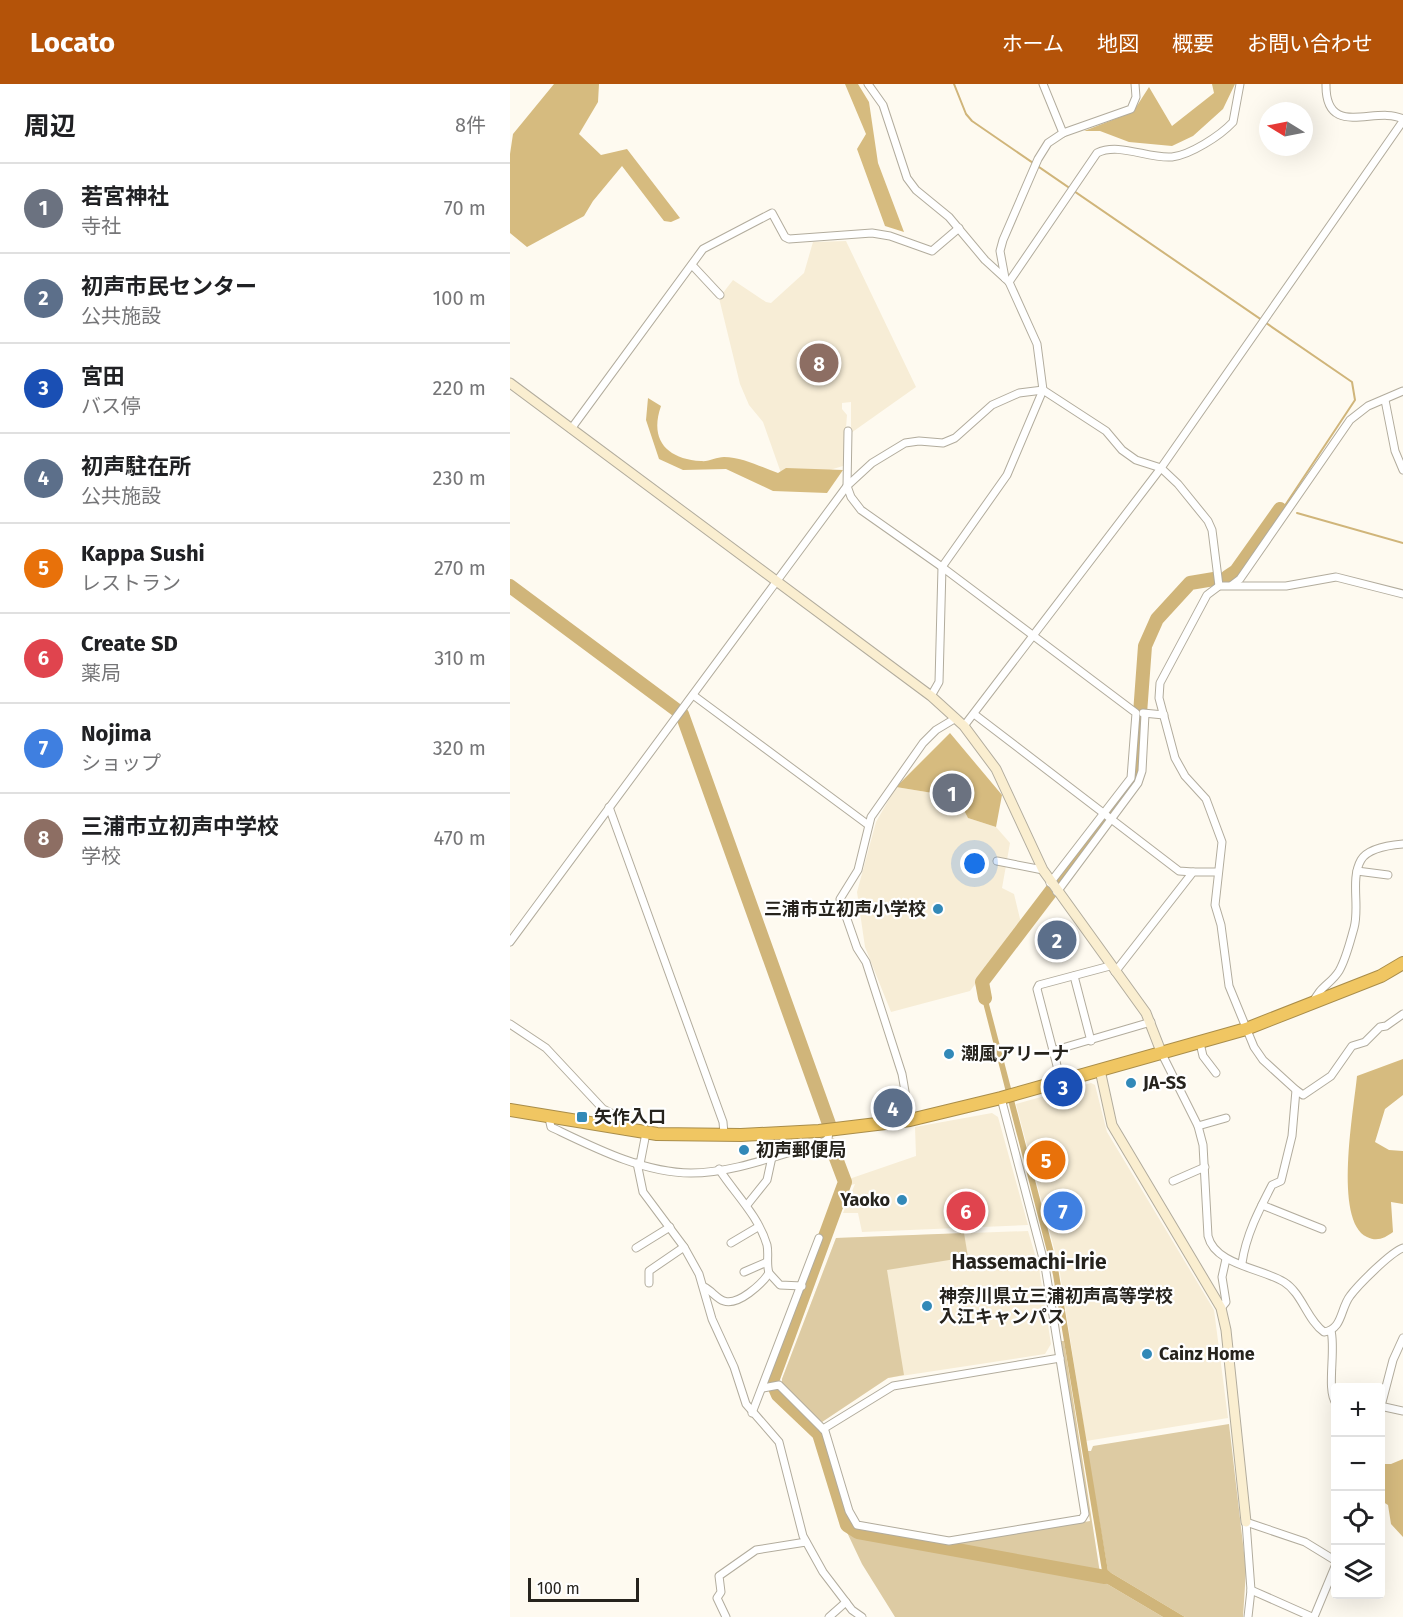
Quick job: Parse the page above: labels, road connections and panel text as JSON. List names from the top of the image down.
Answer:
{
  "districts": ["Hassemachi-Irie"],
  "places": {
    "other": [
      "三浦市立初声小学校",
      "潮風アリーナ",
      "JA-SS",
      "初声郵便局",
      "Yaoko",
      "神奈川県立三浦初声高等学校 入江キャンパス",
      "Cainz Home"
    ],
    "transit": ["矢作入口"]
  },
  "scale_bar": "100 m",
  "north": "left",
  "page": {
    "header": "Locato",
    "nav": [
      "ホーム",
      "地図",
      "概要",
      "お問い合わせ"
    ],
    "heading": ["周辺", "8件"],
    "list": [
      {
        "mark": "1",
        "name": "若宮神社",
        "note": "寺社",
        "value": "70 m"
      },
      {
        "mark": "2",
        "name": "初声市民センター",
        "note": "公共施設",
        "value": "100 m"
      },
      {
        "mark": "3",
        "name": "宮田",
        "note": "バス停",
        "value": "220 m"
      },
      {
        "mark": "4",
        "name": "初声駐在所",
        "note": "公共施設",
        "value": "230 m"
      },
      {
        "mark": "5",
        "name": "Kappa Sushi",
        "note": "レストラン",
        "value": "270 m"
      },
      {
        "mark": "6",
        "name": "Create SD",
        "note": "薬局",
        "value": "310 m"
      },
      {
        "mark": "7",
        "name": "Nojima",
        "note": "ショップ",
        "value": "320 m"
      },
      {
        "mark": "8",
        "name": "三浦市立初声中学校",
        "note": "学校",
        "value": "470 m"
      }
    ],
    "pins": [
      "8",
      "1",
      "2",
      "3",
      "4",
      "5",
      "6",
      "7"
    ],
    "map_buttons": ["+", "−"],
    "scale": "100 m"
  }
}
